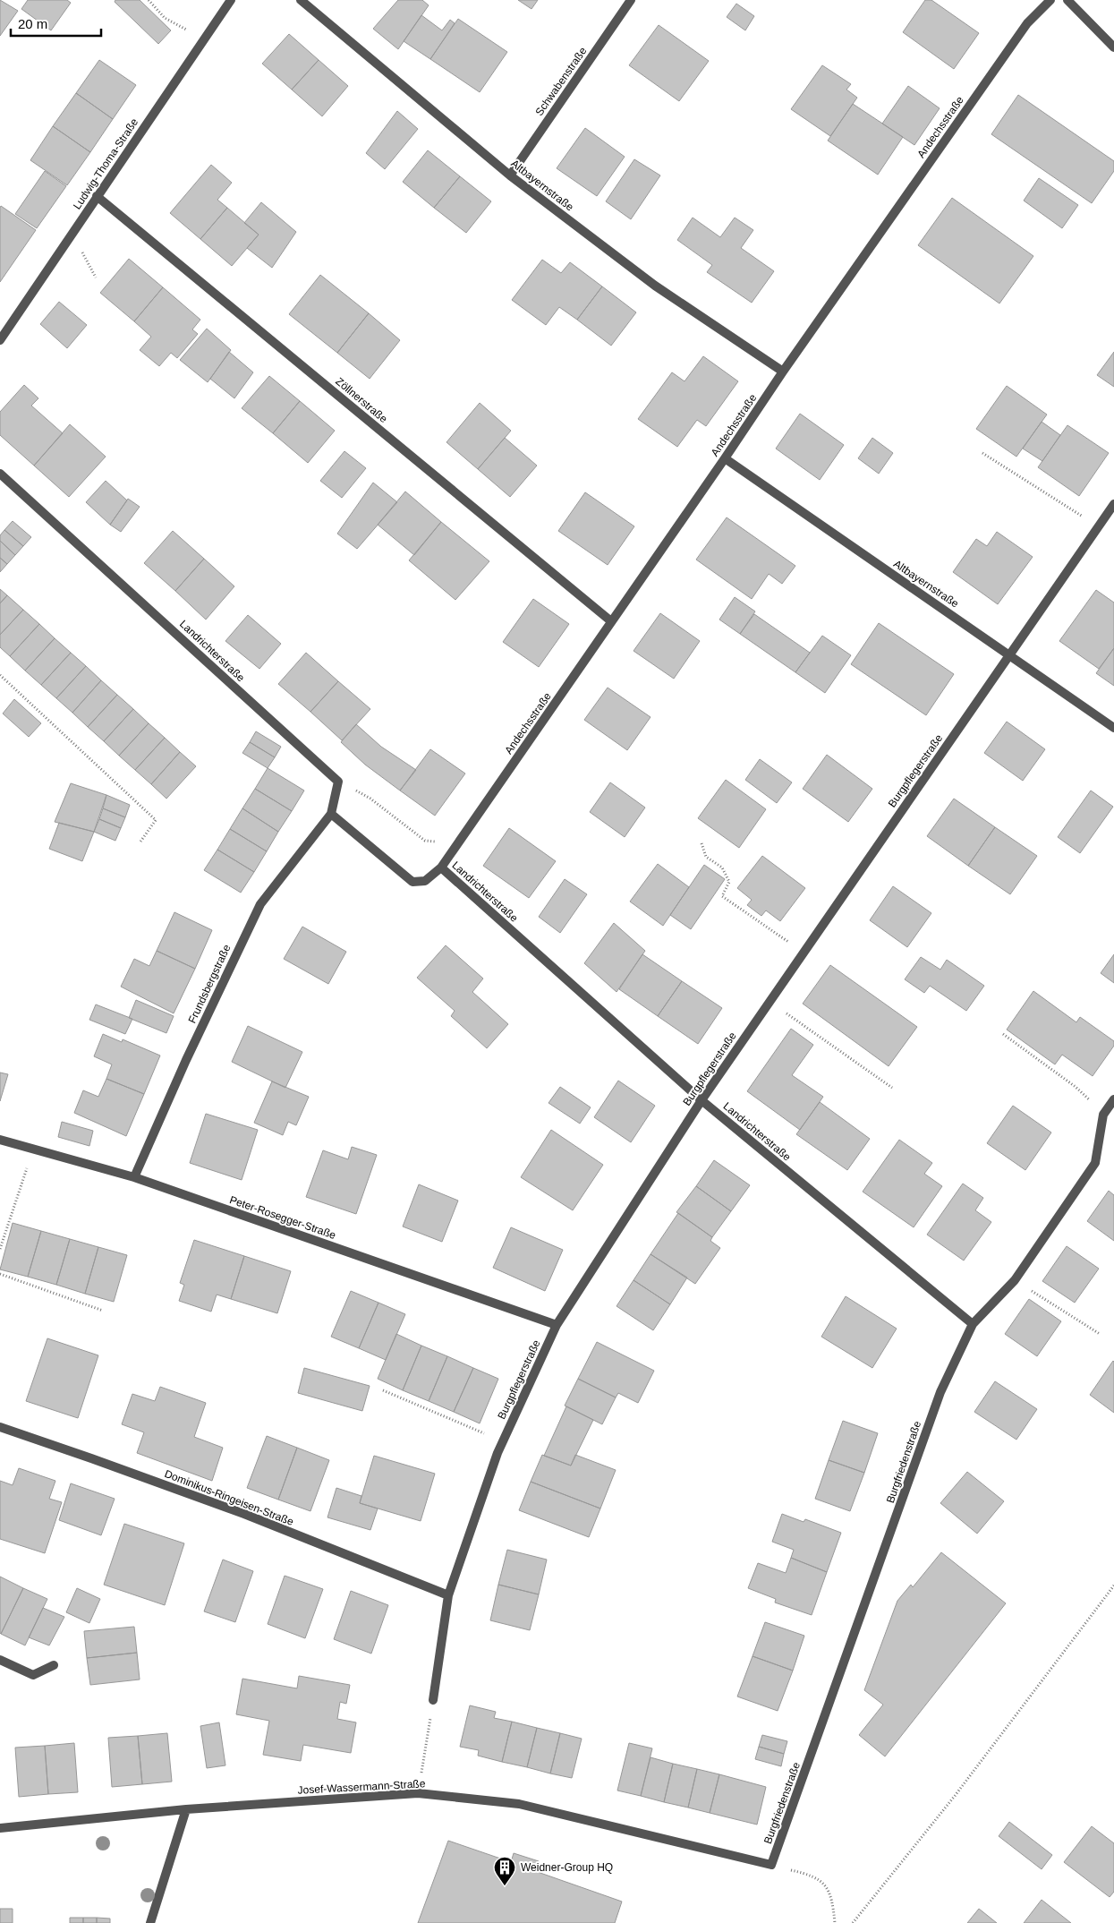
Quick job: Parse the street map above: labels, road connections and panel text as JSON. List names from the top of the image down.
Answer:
{
  "streets": {
    "street": [
      "Schwabenstraße",
      "Andechsstraße",
      "Ludwig-Thoma-Straße",
      "Altbayernstraße",
      "Zöllnerstraße",
      "Landrichterstraße",
      "Burgpflegerstraße",
      "Frundsbergstraße",
      "Peter-Rosegger-Straße",
      "Burgfriedenstraße",
      "Dominikus-Ringeisen-Straße",
      "Josef-Wassermann-Straße"
    ]
  },
  "crossings": [
    ["Schwabenstraße", "Altbayernstraße"],
    ["Andechsstraße", "Altbayernstraße"],
    ["Andechsstraße", "Zöllnerstraße"],
    ["Andechsstraße", "Landrichterstraße"],
    ["Ludwig-Thoma-Straße", "Zöllnerstraße"],
    ["Altbayernstraße", "Burgpflegerstraße"],
    ["Landrichterstraße", "Burgpflegerstraße"],
    ["Landrichterstraße", "Frundsbergstraße"],
    ["Landrichterstraße", "Burgfriedenstraße"],
    ["Burgpflegerstraße", "Peter-Rosegger-Straße"],
    ["Burgpflegerstraße", "Dominikus-Ringeisen-Straße"],
    ["Frundsbergstraße", "Peter-Rosegger-Straße"],
    ["Burgfriedenstraße", "Josef-Wassermann-Straße"]
  ],
  "places": {
    "building": ["Weidner-Group HQ"]
  },
  "scale_bar": "20 m"
}
